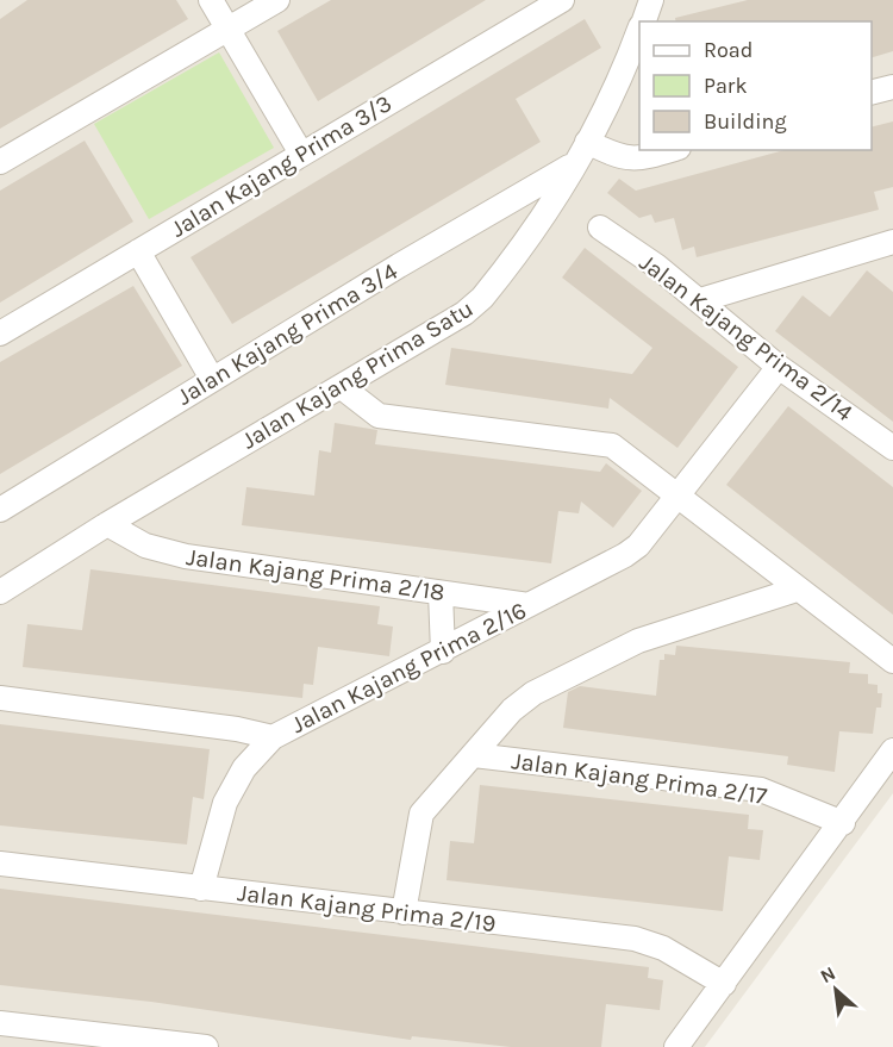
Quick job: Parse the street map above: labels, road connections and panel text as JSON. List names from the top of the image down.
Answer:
{
  "streets": {
    "street": [
      "Jalan Kajang Prima 3/3",
      "Jalan Kajang Prima 3/4",
      "Jalan Kajang Prima 2/14",
      "Jalan Kajang Prima Satu",
      "Jalan Kajang Prima 2/18",
      "Jalan Kajang Prima 2/16",
      "Jalan Kajang Prima 2/17",
      "Jalan Kajang Prima 2/19"
    ]
  },
  "crossings": [
    ["Jalan Kajang Prima 3/4", "Jalan Kajang Prima Satu"],
    ["Jalan Kajang Prima 2/14", "Jalan Kajang Prima 2/16"],
    ["Jalan Kajang Prima Satu", "Jalan Kajang Prima 2/18"],
    ["Jalan Kajang Prima 2/18", "Jalan Kajang Prima 2/16"],
    ["Jalan Kajang Prima 2/16", "Jalan Kajang Prima 2/19"]
  ],
  "legend": ["Road", "Park", "Building"],
  "north": "top left"
}
